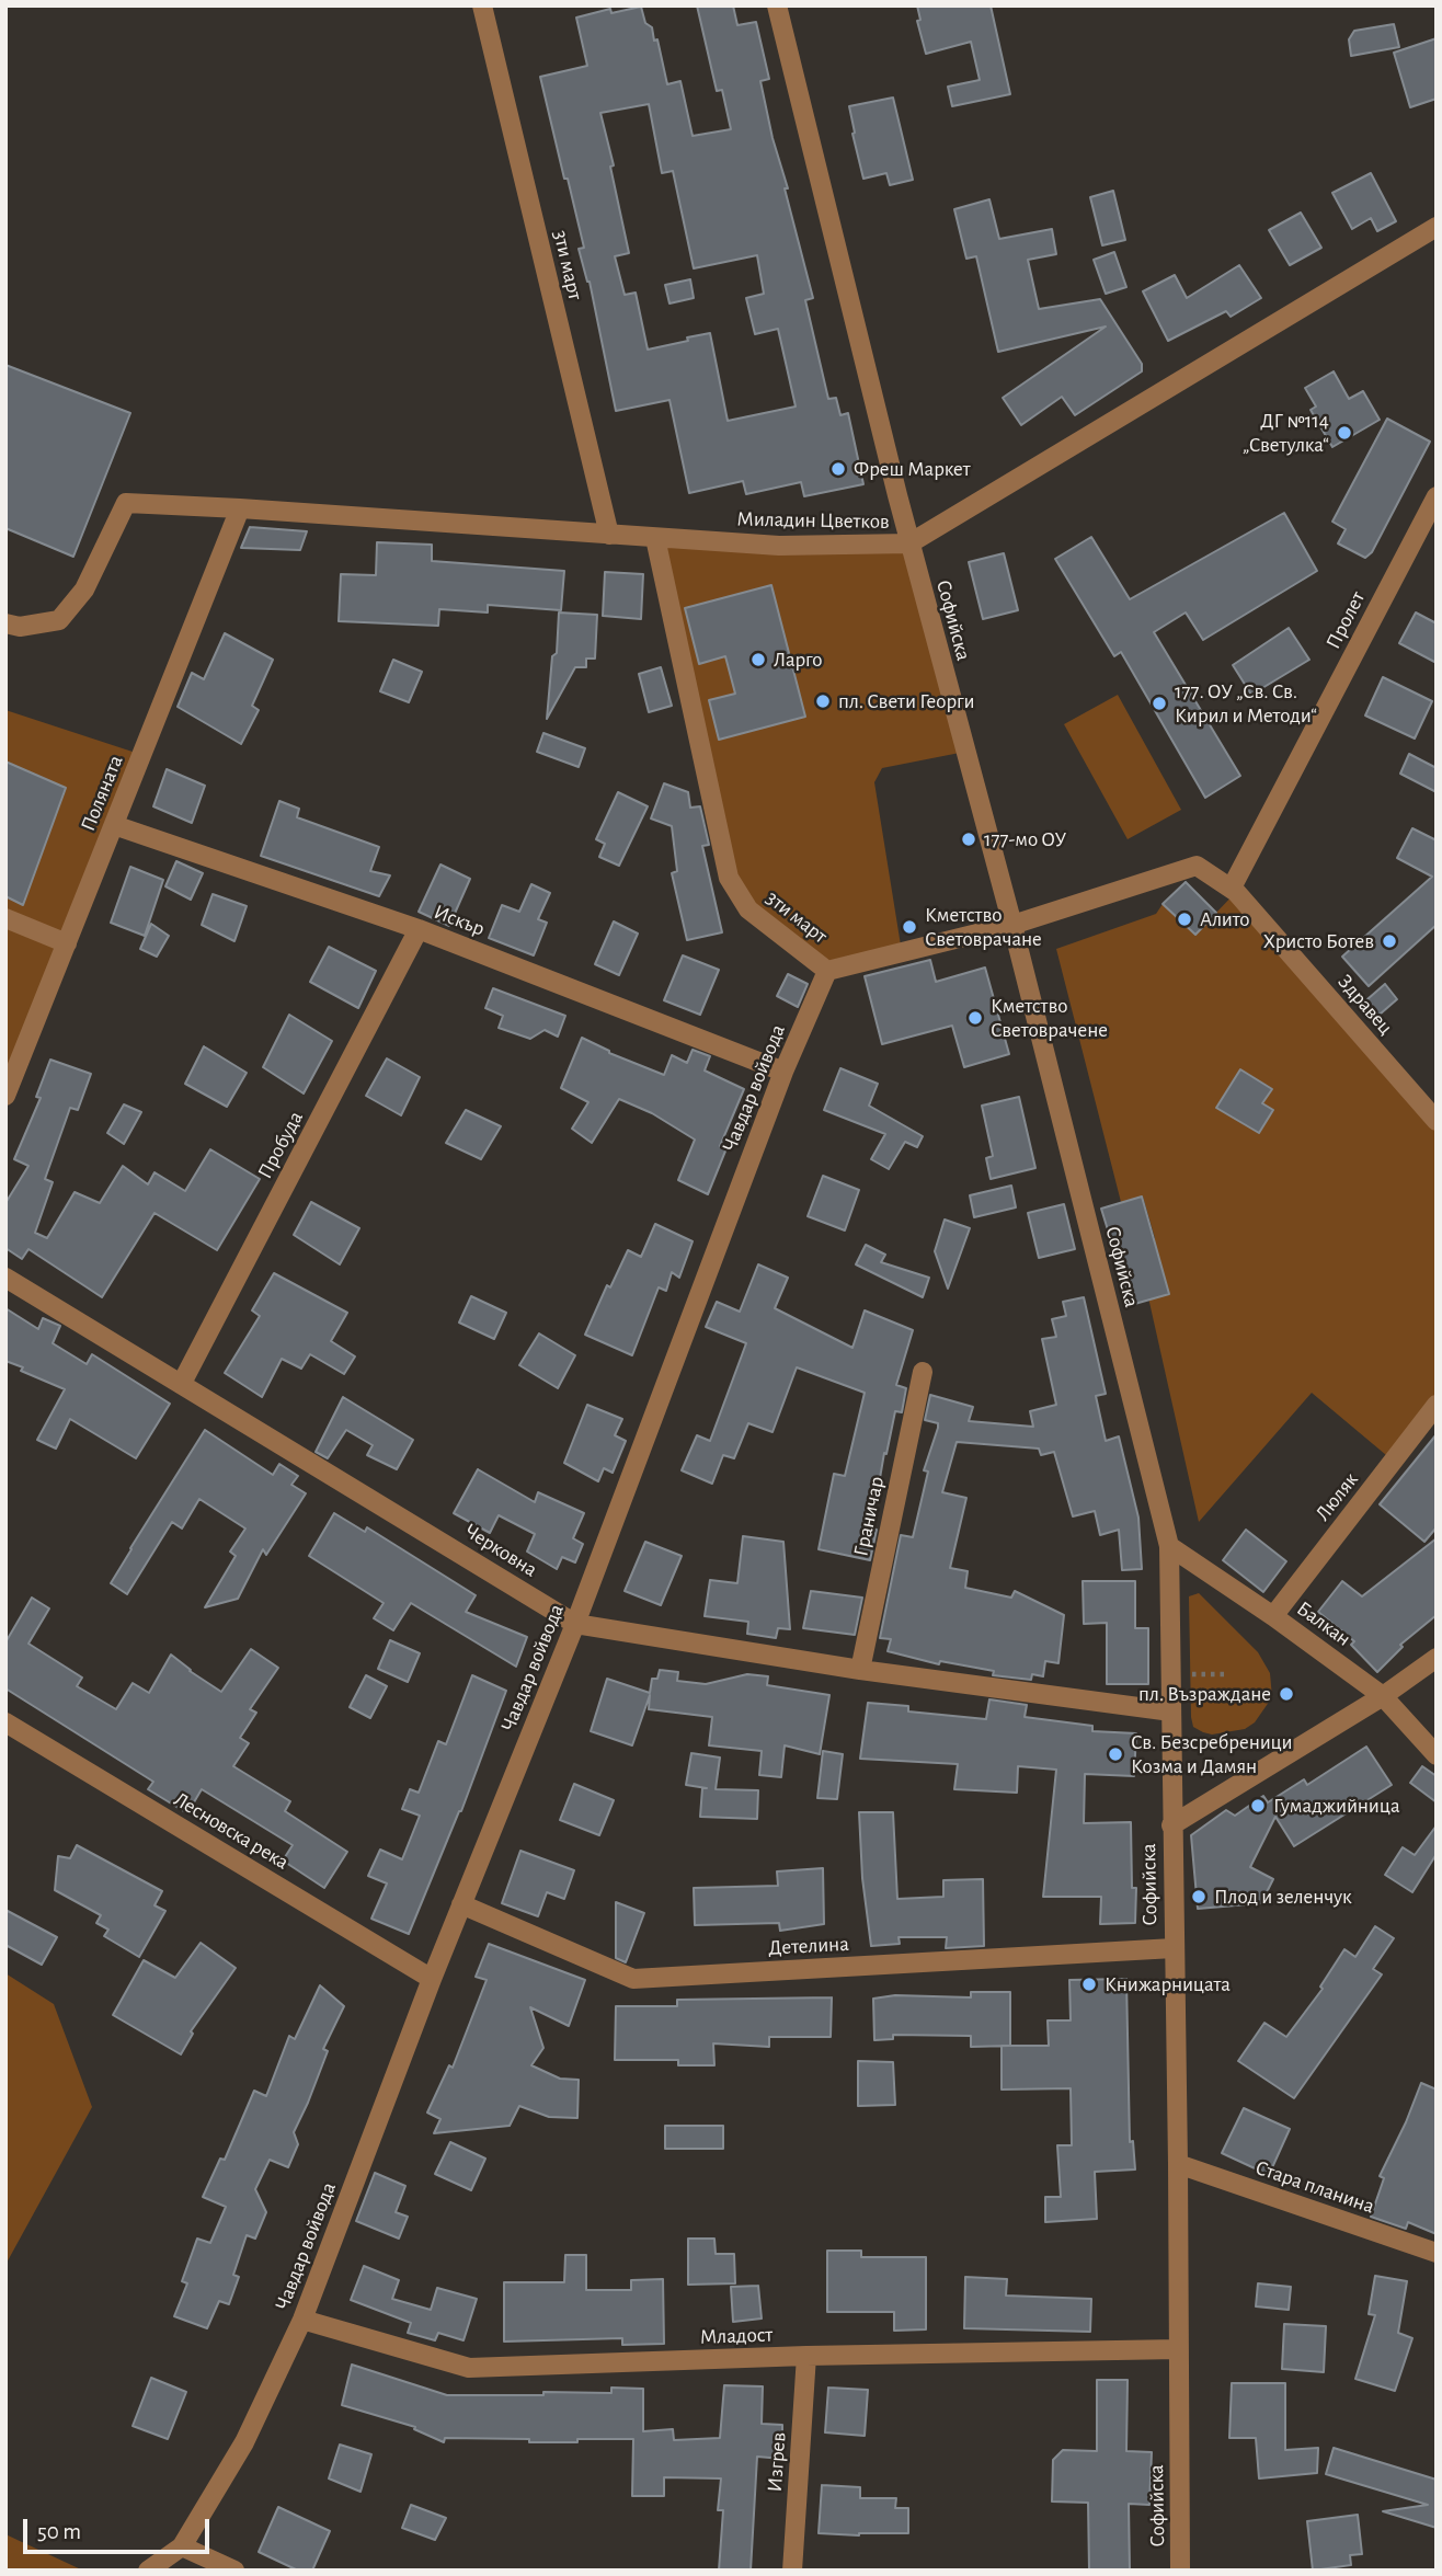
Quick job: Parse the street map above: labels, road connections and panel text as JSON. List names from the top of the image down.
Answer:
{
  "streets": {
    "street": [
      "3ти март",
      "Миладин Цветков",
      "Софийска",
      "Пролет",
      "Поляната",
      "Искър",
      "Здравец",
      "Чавдар войвода",
      "Пробуда",
      "Люляк",
      "Граничар",
      "Черковна",
      "Балкан",
      "Лесновска река",
      "Детелина",
      "Стара планина",
      "Младост",
      "Изгрев"
    ]
  },
  "crossings": [
    ["3ти март", "Миладин Цветков"],
    ["3ти март", "Чавдар войвода"],
    ["Миладин Цветков", "Софийска"],
    ["Миладин Цветков", "Поляната"],
    ["Софийска", "Здравец"],
    ["Софийска", "Черковна"],
    ["Софийска", "Балкан"],
    ["Софийска", "Детелина"],
    ["Софийска", "Стара планина"],
    ["Софийска", "Младост"],
    ["Пролет", "Здравец"],
    ["Поляната", "Искър"],
    ["Искър", "Чавдар войвода"],
    ["Искър", "Пробуда"],
    ["Чавдар войвода", "Черковна"],
    ["Чавдар войвода", "Лесновска река"],
    ["Чавдар войвода", "Детелина"],
    ["Чавдар войвода", "Младост"],
    ["Пробуда", "Черковна"],
    ["Люляк", "Балкан"],
    ["Граничар", "Черковна"],
    ["Младост", "Изгрев"]
  ],
  "places": [
    "ДГ №114 „Светулка“",
    "Фреш Маркет",
    "Ларго",
    "пл. Свети Георги",
    "177. ОУ „Св. Св. Кирил и Методи“",
    "177-мо ОУ",
    "Алито",
    "Кметство Световрачане",
    "Христо Ботев",
    "Кметство Световрачене",
    "пл. Възраждане",
    "Св. Безсребреници Козма и Дамян",
    "Гумаджийница",
    "Плод и зеленчук",
    "Книжарницата"
  ],
  "scale_bar": "50 m"
}
